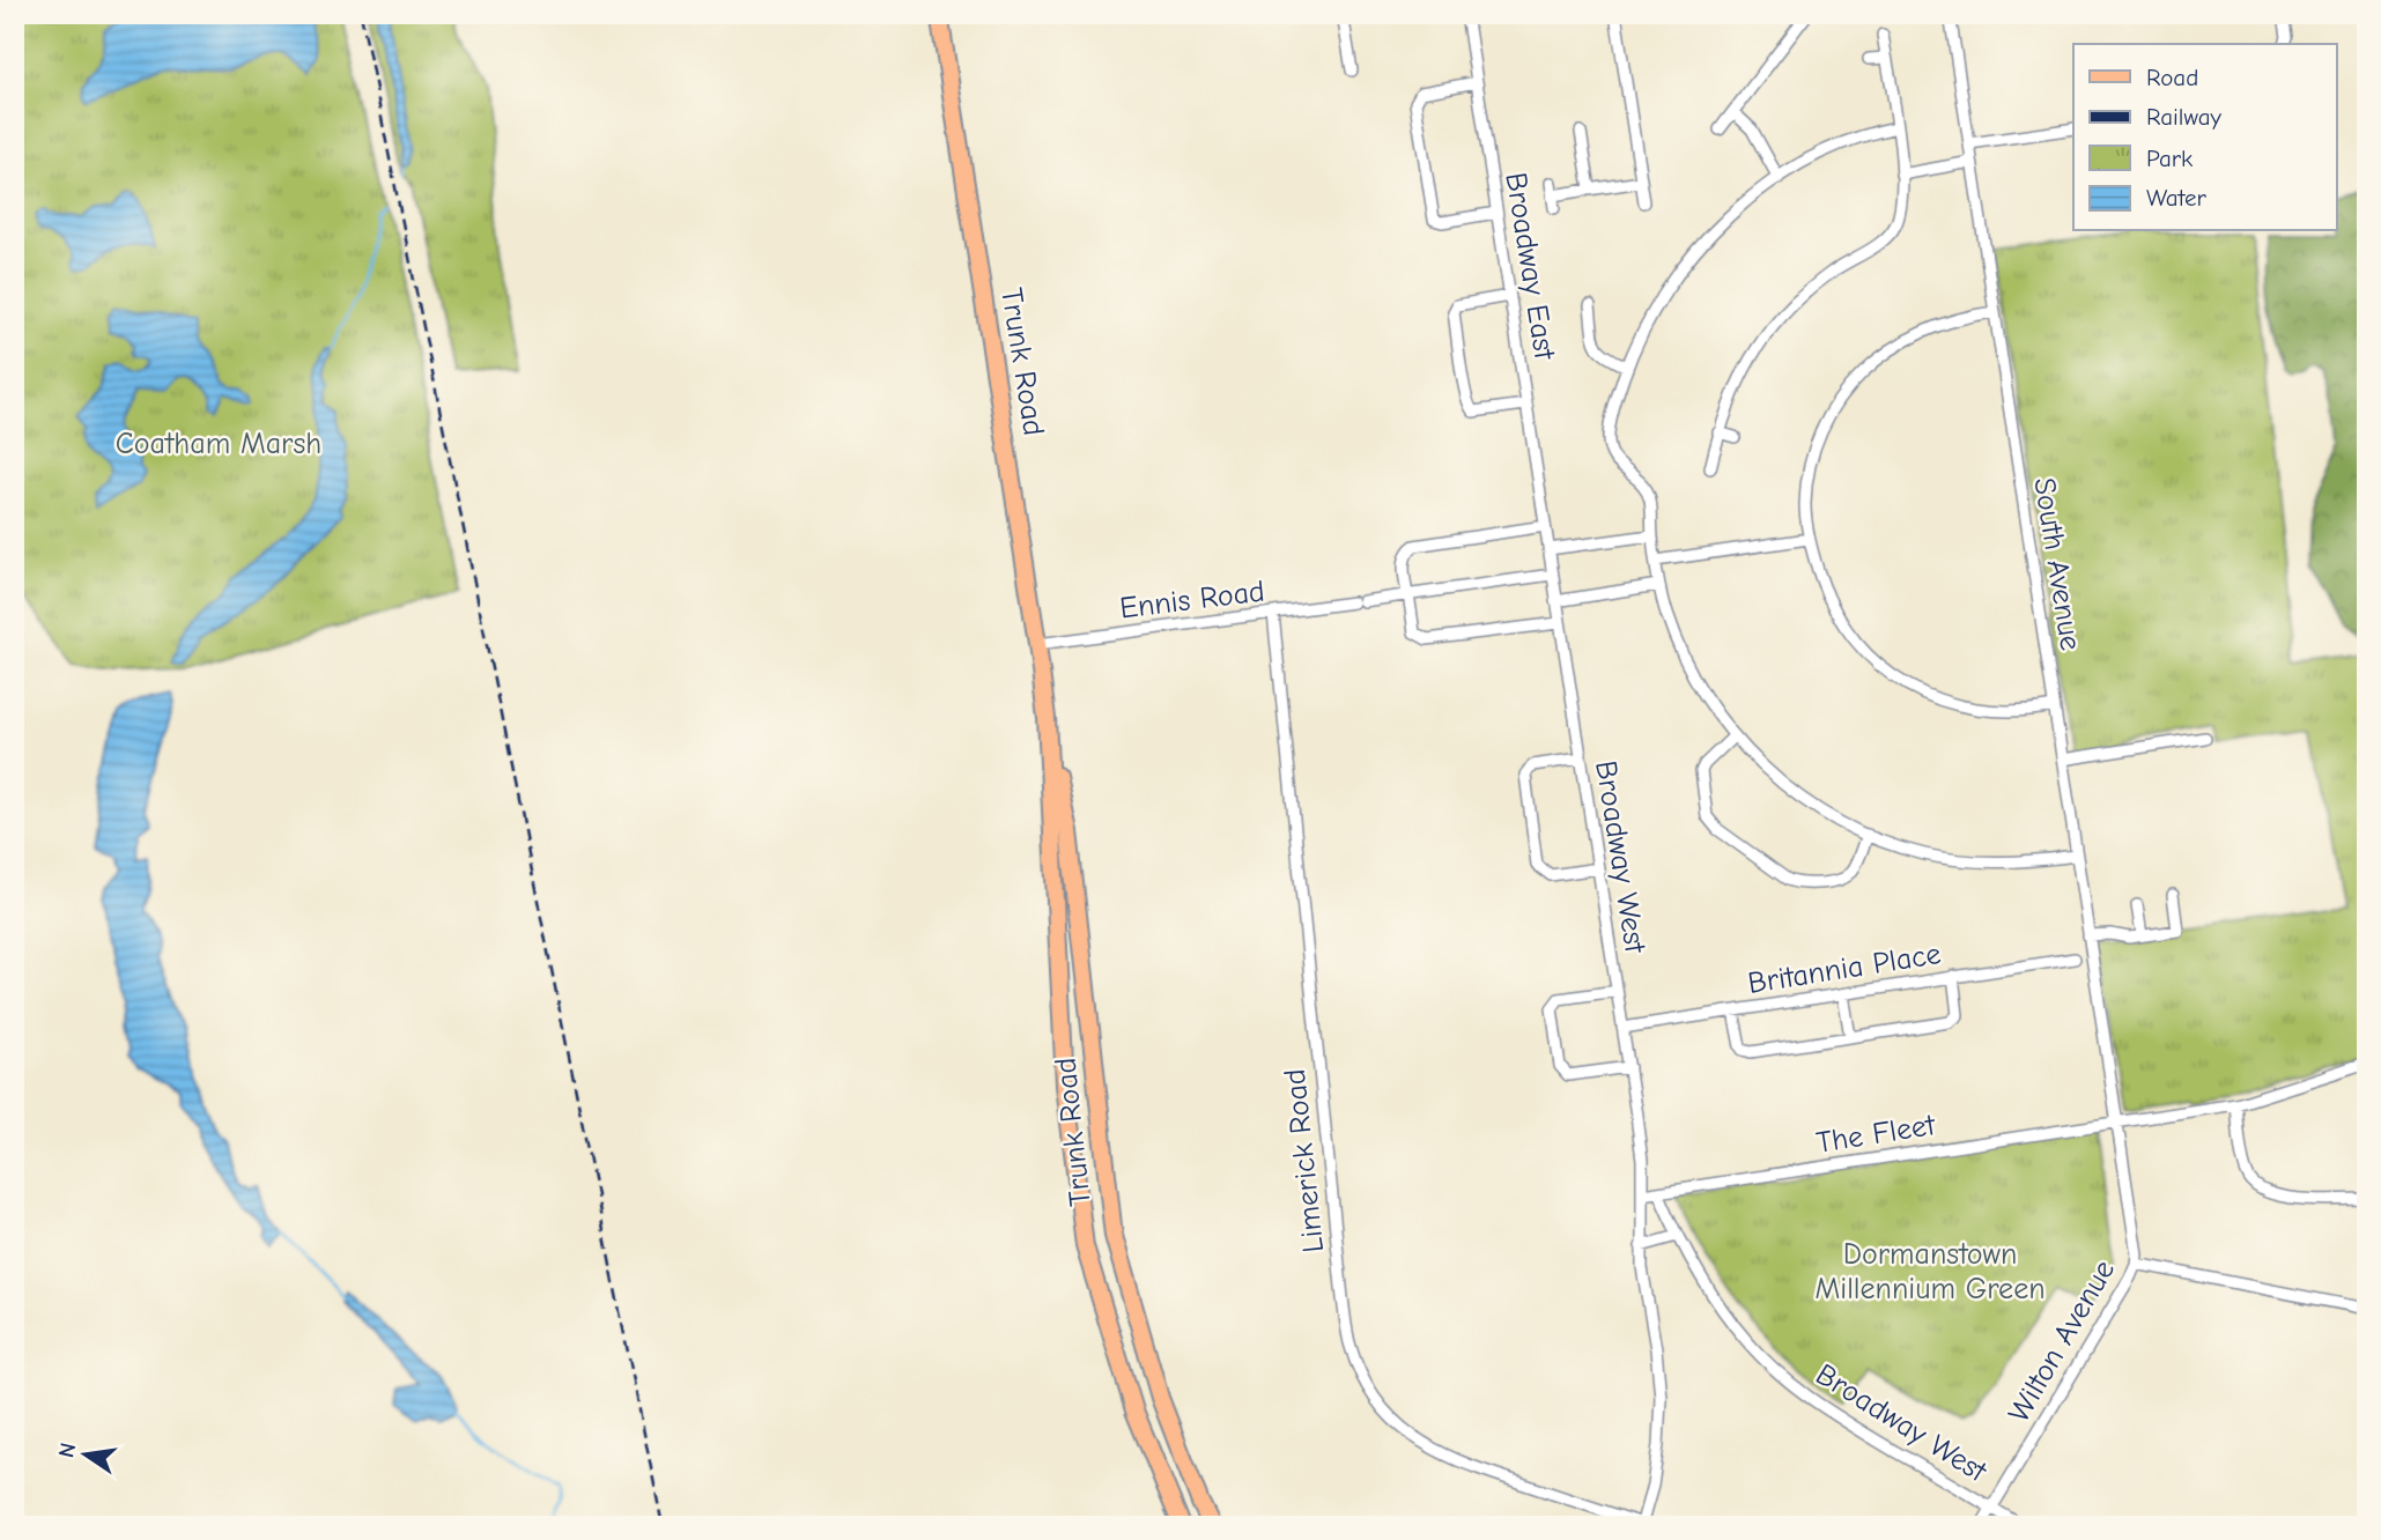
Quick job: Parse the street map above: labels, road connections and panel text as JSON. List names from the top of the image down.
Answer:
{
  "streets": {
    "main road": ["Trunk Road"],
    "street": [
      "Broadway East",
      "South Avenue",
      "Ennis Road",
      "Broadway West",
      "Britannia Place",
      "The Fleet",
      "Limerick Road",
      "Wilton Avenue"
    ]
  },
  "crossings": [
    ["Broadway East", "Broadway West"],
    ["Trunk Road", "Ennis Road"],
    ["South Avenue", "The Fleet"],
    ["South Avenue", "Wilton Avenue"],
    ["Ennis Road", "Broadway West"],
    ["Ennis Road", "Limerick Road"],
    ["Broadway West", "Britannia Place"],
    ["Broadway West", "The Fleet"],
    ["Broadway West", "Limerick Road"],
    ["Broadway West", "Wilton Avenue"],
    ["The Fleet", "Wilton Avenue"]
  ],
  "parks": ["Coatham Marsh", "Dormanstown Millennium Green"],
  "legend": [
    "Road",
    "Railway",
    "Park",
    "Water"
  ],
  "north": "left"
}
